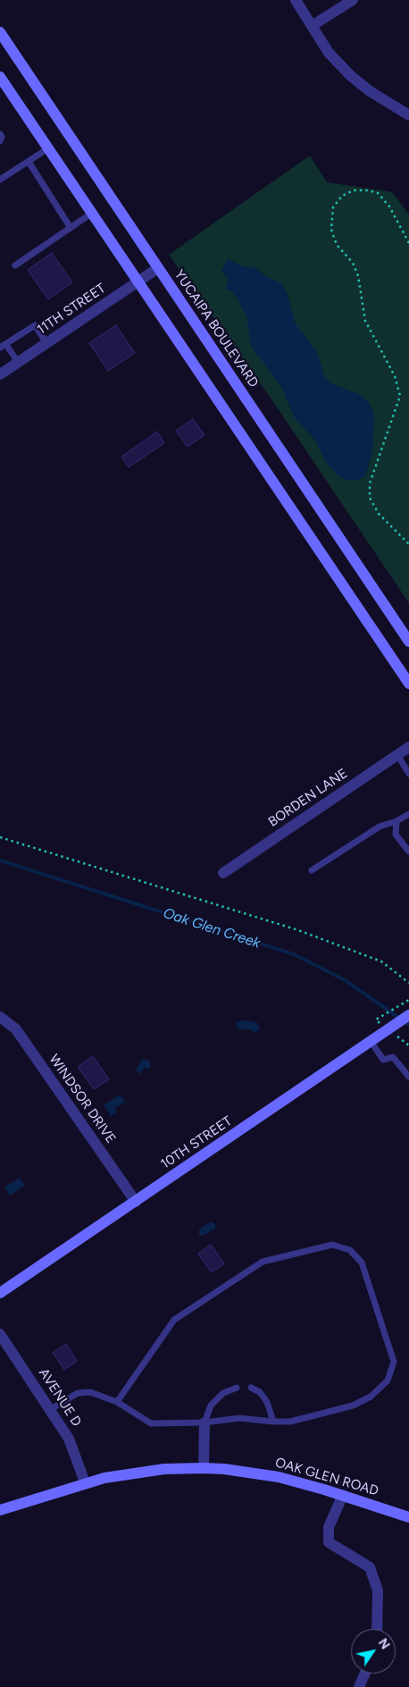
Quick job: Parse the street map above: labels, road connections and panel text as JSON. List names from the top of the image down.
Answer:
{
  "streets": {
    "main road": ["YUCAIPA BOULEVARD", "10TH STREET", "OAK GLEN ROAD"],
    "street": [
      "11TH STREET",
      "BORDEN LANE",
      "WINDSOR DRIVE",
      "AVENUE D"
    ]
  },
  "crossings": [
    ["11TH STREET", "YUCAIPA BOULEVARD"],
    ["WINDSOR DRIVE", "10TH STREET"],
    ["AVENUE D", "OAK GLEN ROAD"]
  ],
  "water": ["Oak Glen Creek"],
  "north": "top right"
}
